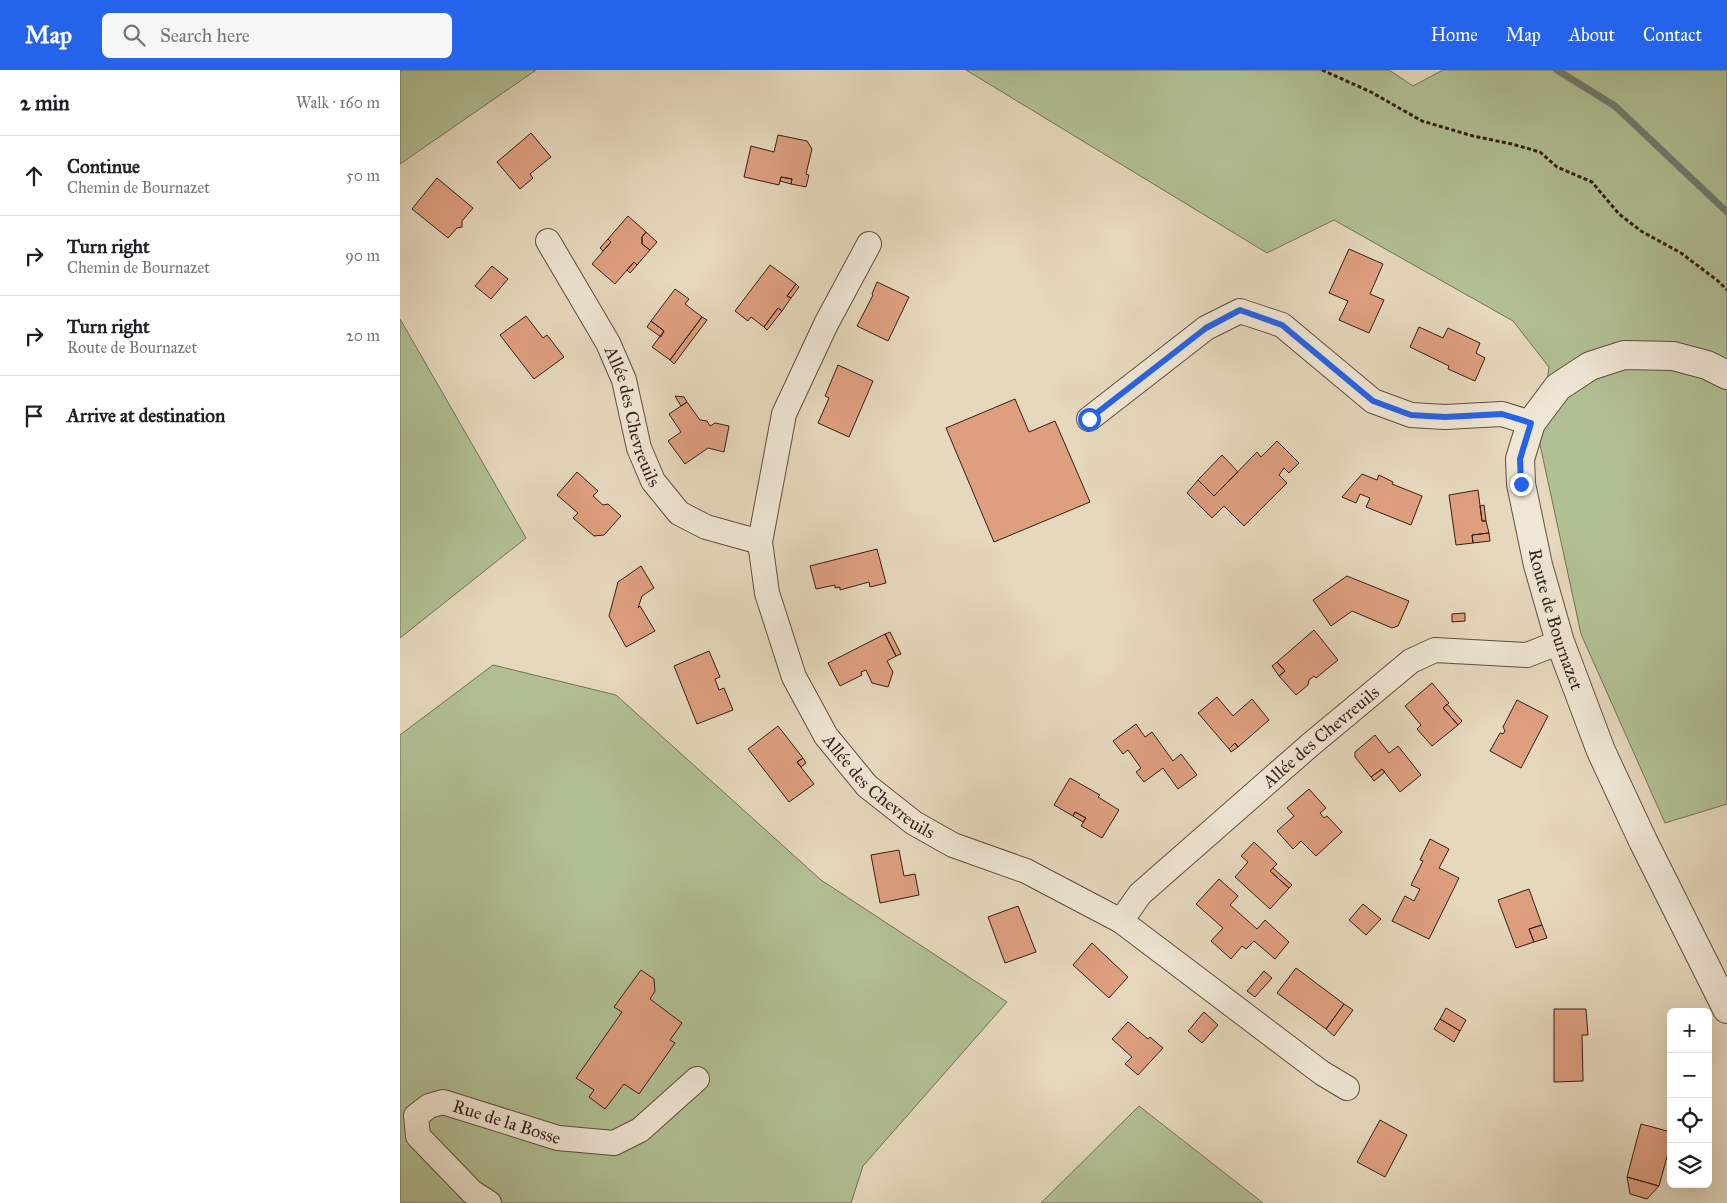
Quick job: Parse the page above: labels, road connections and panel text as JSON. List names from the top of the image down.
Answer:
{
  "streets": {
    "street": ["Allée des Chevreuils", "Route de Bournazet", "Rue de la Bosse"]
  },
  "crossings": [
    ["Allée des Chevreuils", "Route de Bournazet"]
  ],
  "page": {
    "header": "Map",
    "search": "Search here",
    "nav": [
      "Home",
      "Map",
      "About",
      "Contact"
    ],
    "heading": ["2 min", "Walk · 160 m"],
    "list": [
      ["Continue", "Chemin de Bournazet", "50 m"],
      ["Turn right", "Chemin de Bournazet", "90 m"],
      ["Turn right", "Route de Bournazet", "20 m"],
      "Arrive at destination"
    ],
    "map_buttons": ["+", "−"]
  }
}
